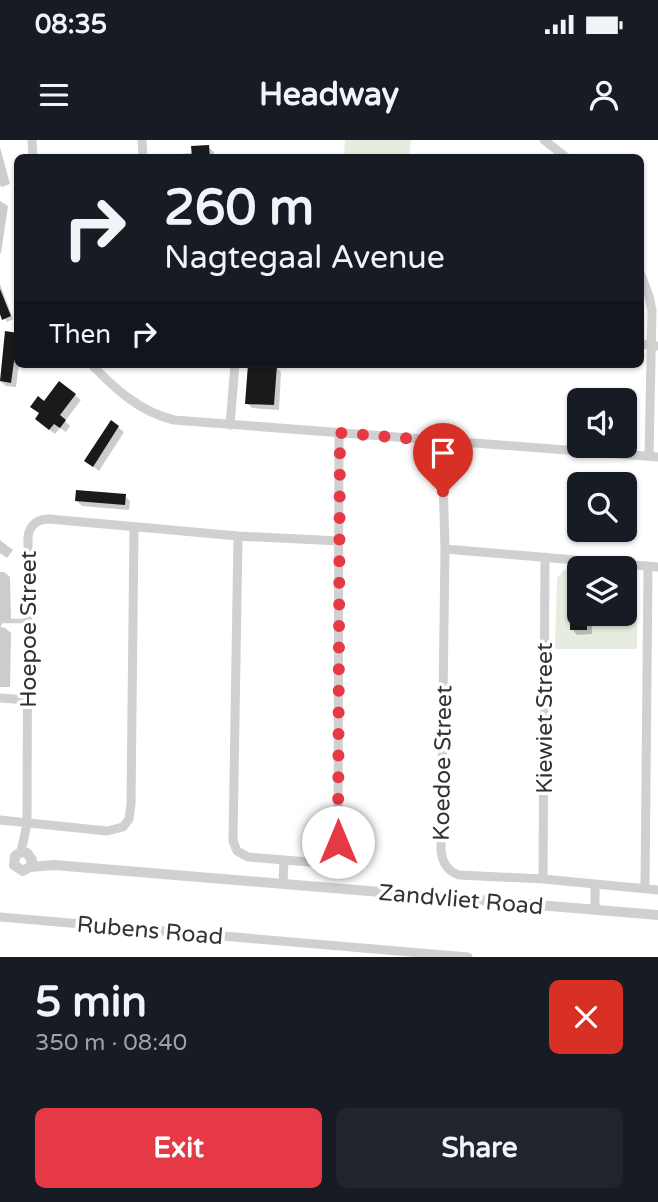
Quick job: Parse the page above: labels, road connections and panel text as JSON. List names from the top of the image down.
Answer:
{
  "streets": {
    "street": [
      "Hoepoe Street",
      "Kiewiet Street",
      "Koedoe Street",
      "Zandvliet Road",
      "Rubens Road"
    ]
  },
  "crossings": [
    ["Hoepoe Street", "Zandvliet Road"],
    ["Kiewiet Street", "Koedoe Street"]
  ],
  "page": {
    "status": "08:35",
    "header": "Headway",
    "turn": ["260 m", "Nagtegaal Avenue"],
    "then": "Then",
    "heading": ["5 min", "350 m · 08:40"],
    "buttons": ["Exit", "Share"]
  }
}
